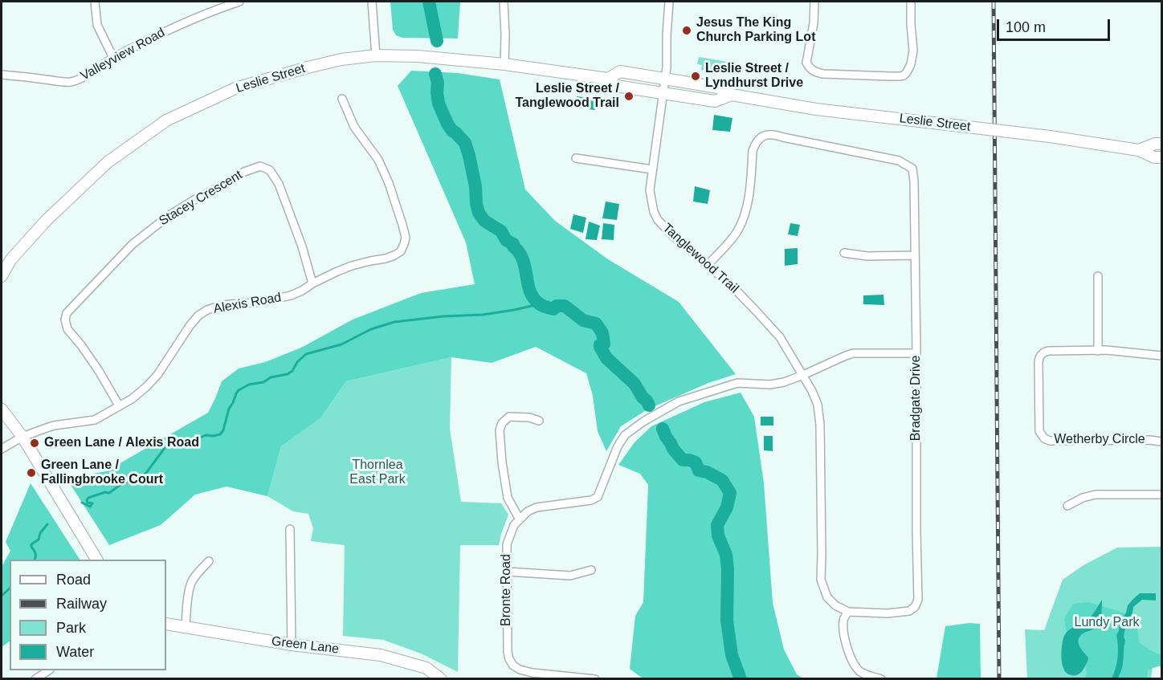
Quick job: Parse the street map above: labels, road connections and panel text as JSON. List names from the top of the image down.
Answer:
{
  "streets": {
    "main road": ["Leslie Street", "Green Lane"],
    "street": [
      "Valleyview Road",
      "Stacey Crescent",
      "Tanglewood Trail",
      "Alexis Road",
      "Bradgate Drive",
      "Wetherby Circle",
      "Bronte Road"
    ]
  },
  "crossings": [
    ["Leslie Street", "Tanglewood Trail"],
    ["Stacey Crescent", "Alexis Road"],
    ["Tanglewood Trail", "Bradgate Drive"],
    ["Tanglewood Trail", "Bronte Road"],
    ["Bradgate Drive", "Bronte Road"]
  ],
  "parks": ["Thornlea East Park", "Lundy Park"],
  "places": [
    "Jesus The King Church Parking Lot",
    "Leslie Street / Lyndhurst Drive",
    "Leslie Street / Tanglewood Trail",
    "Green Lane / Alexis Road",
    "Green Lane / Fallingbrooke Court"
  ],
  "legend": [
    "Road",
    "Railway",
    "Park",
    "Water"
  ],
  "scale_bar": "100 m"
}
